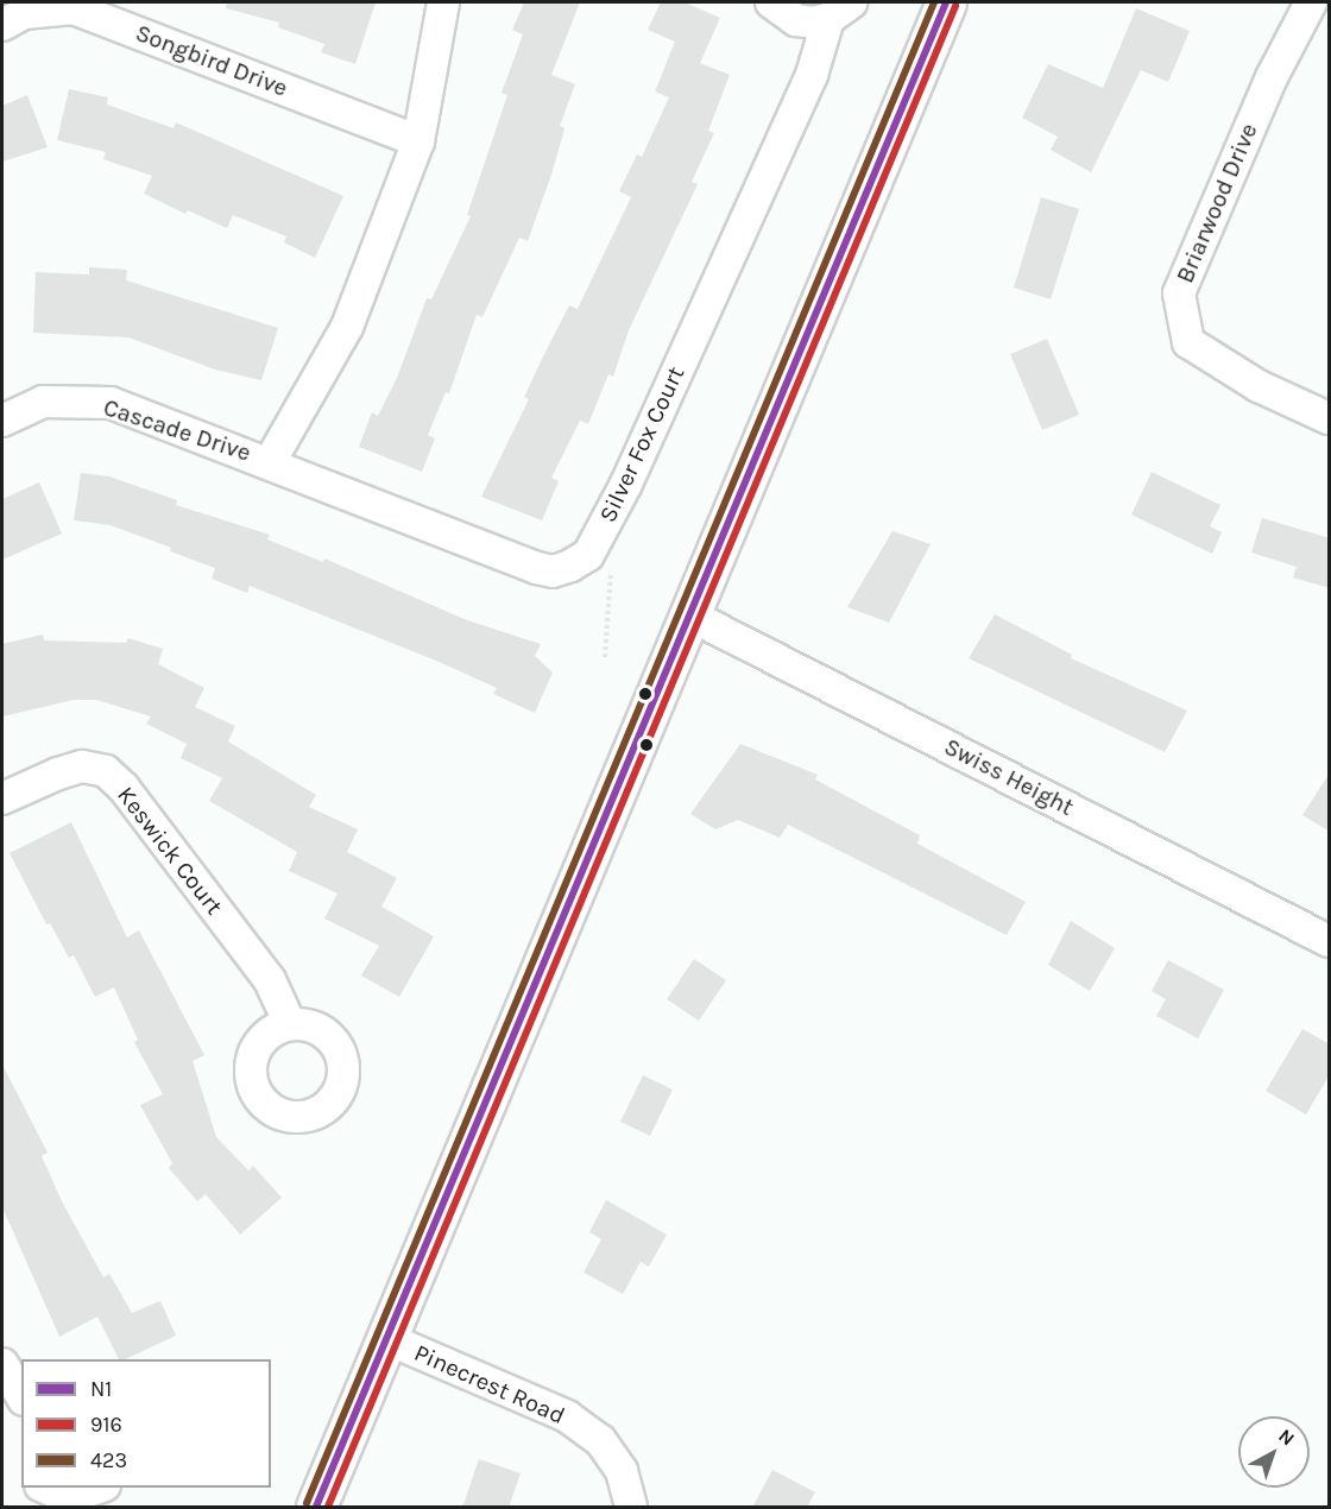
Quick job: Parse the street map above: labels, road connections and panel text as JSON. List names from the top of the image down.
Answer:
{
  "streets": {
    "street": [
      "Songbird Drive",
      "Briarwood Drive",
      "Cascade Drive",
      "Silver Fox Court",
      "Swiss Height",
      "Keswick Court",
      "Pinecrest Road"
    ]
  },
  "lines": ["transit line N1", "transit line 423", "transit line 916"],
  "legend": ["N1", "916", "423"],
  "north": "top right"
}
